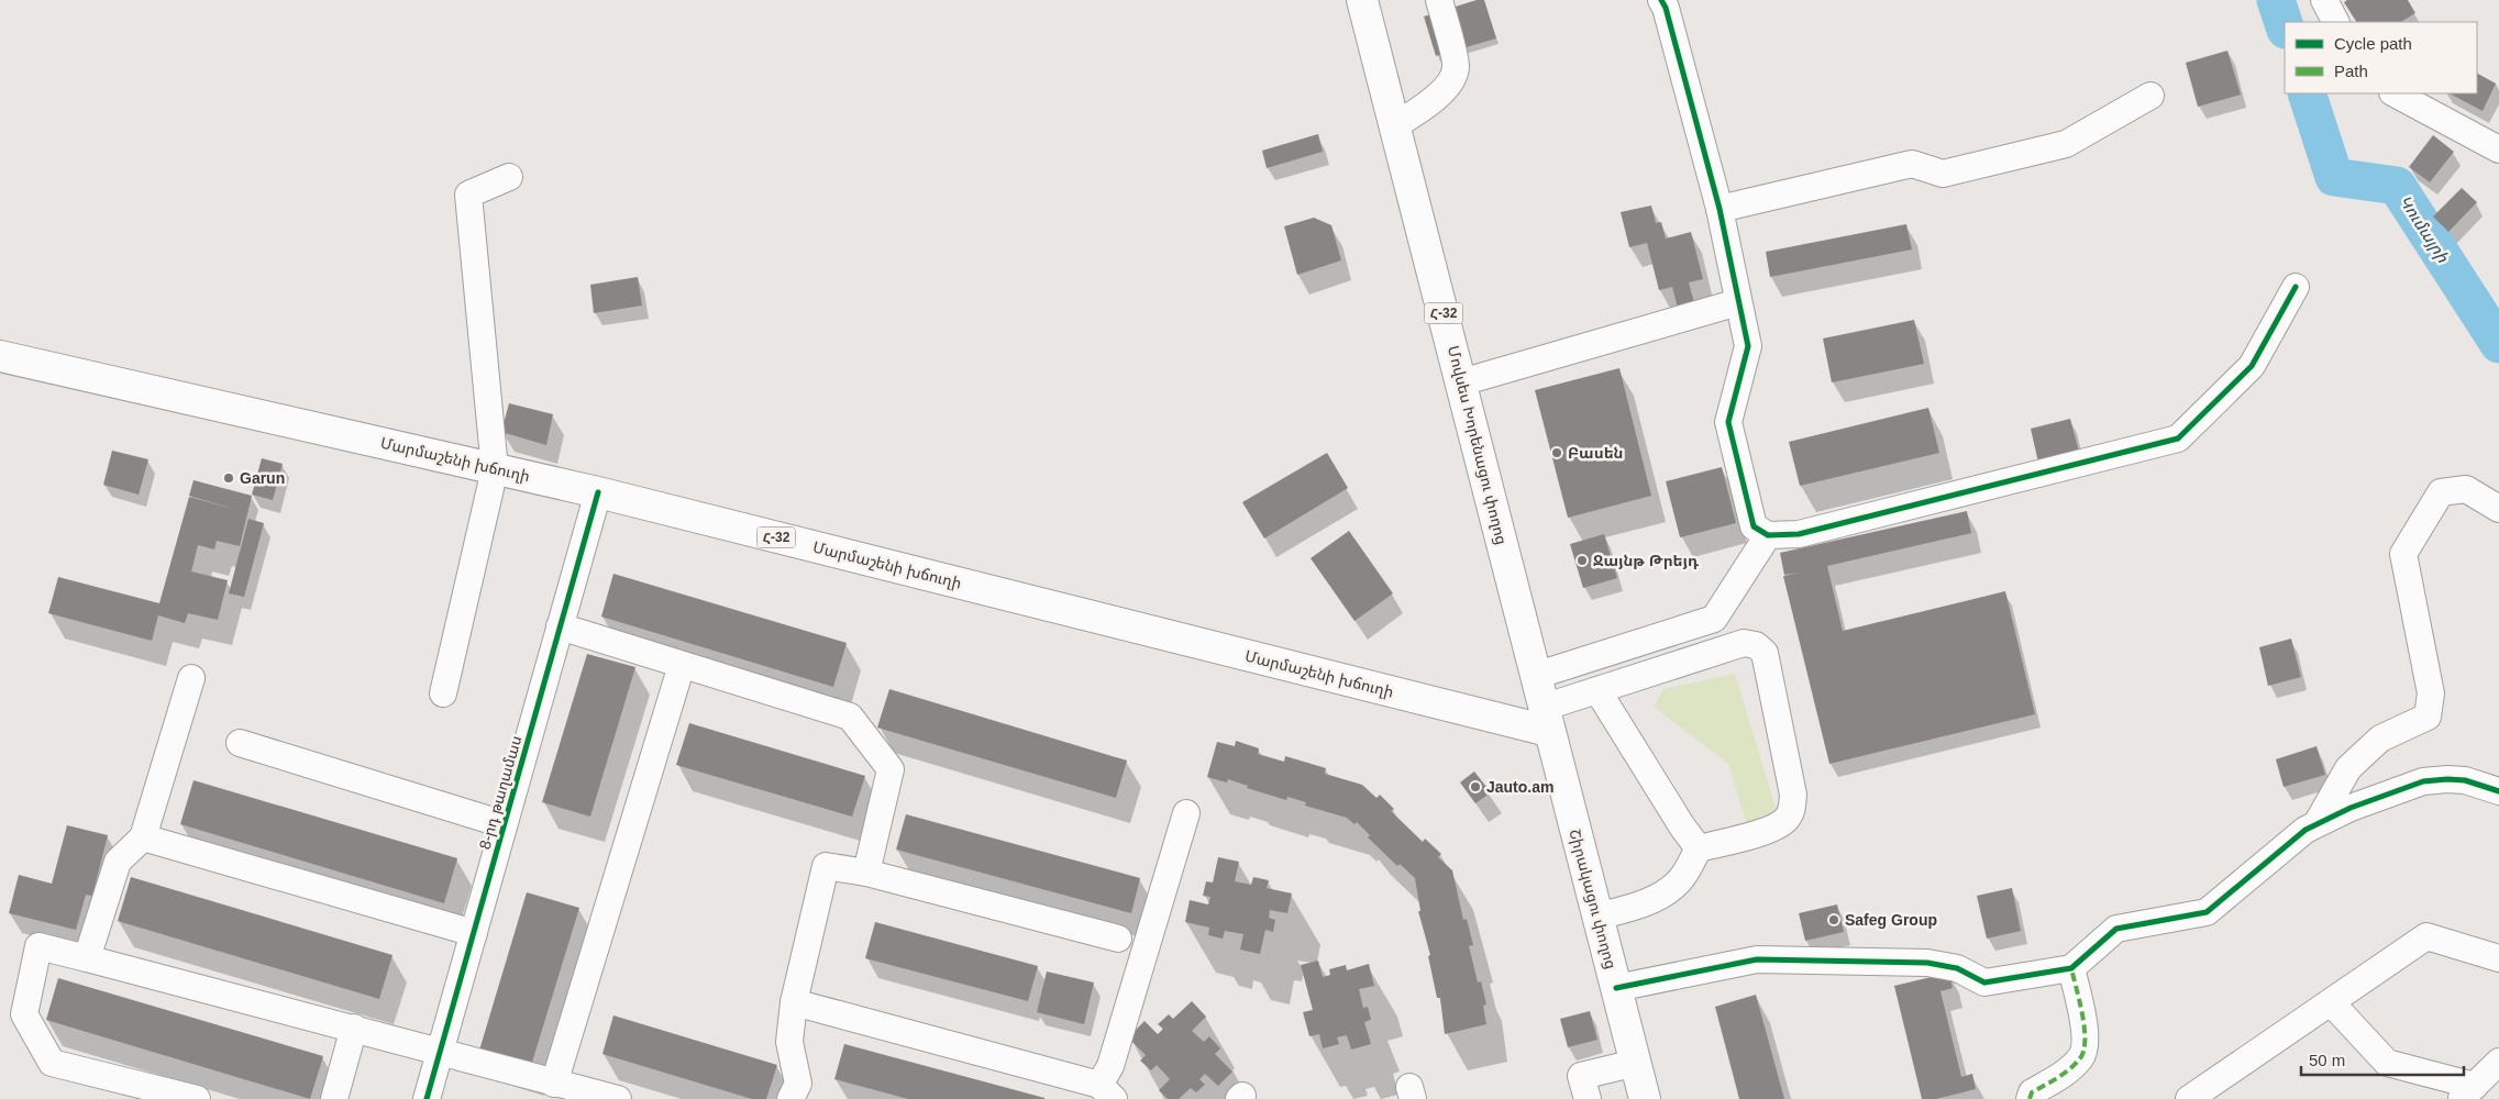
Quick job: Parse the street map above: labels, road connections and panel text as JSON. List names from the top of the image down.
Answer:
{
  "streets": {
    "main road": [
      "Հ-32",
      "Մովսես Խորենացու փողոց",
      "Մարմաշենի խճուղի",
      "Շիրակացու փողոց"
    ],
    "street": ["8-րդ թաղամաս"]
  },
  "crossings": [
    ["Մովսես Խորենացու փողոց", "Մարմաշենի խճուղի"],
    ["Մովսես Խորենացու փողոց", "Շիրակացու փողոց"],
    ["Մարմաշենի խճուղի", "8-րդ թաղամաս"],
    ["Մարմաշենի խճուղի", "Շիրակացու փողոց"]
  ],
  "water": ["Կումայրի"],
  "places": [
    "Բասեն",
    "Garun",
    "Ջայնթ Թրեյդ",
    "Jauto.am",
    "Safeg Group"
  ],
  "legend": ["Cycle path", "Path"],
  "scale_bar": "50 m"
}
